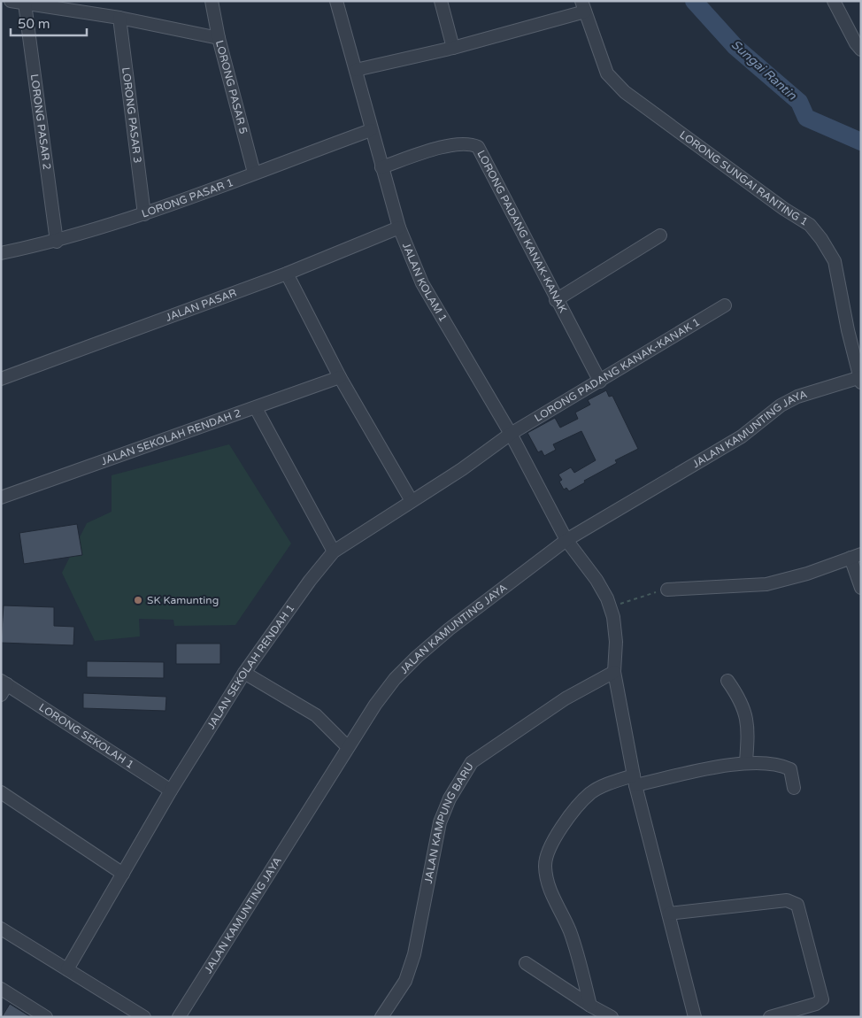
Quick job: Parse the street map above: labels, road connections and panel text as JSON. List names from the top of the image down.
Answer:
{
  "streets": {
    "street": [
      "LORONG PASAR 5",
      "LORONG PASAR 3",
      "LORONG PASAR 2",
      "LORONG SUNGAI RANTING 1",
      "LORONG PASAR 1",
      "LORONG PADANG KANAK-KANAK",
      "JALAN KOLAM 1",
      "JALAN PASAR",
      "LORONG PADANG KANAK-KANAK 1",
      "JALAN KAMUNTING JAYA",
      "JALAN SEKOLAH RENDAH 2",
      "JALAN SEKOLAH RENDAH 1",
      "LORONG SEKOLAH 1",
      "JALAN KAMPUNG BARU"
    ]
  },
  "crossings": [
    ["LORONG PASAR 5", "LORONG PASAR 1"],
    ["LORONG PASAR 3", "LORONG PASAR 1"],
    ["LORONG PASAR 2", "LORONG PASAR 1"],
    ["LORONG SUNGAI RANTING 1", "JALAN KAMUNTING JAYA"],
    ["LORONG PASAR 1", "JALAN KOLAM 1"],
    ["LORONG PADANG KANAK-KANAK", "JALAN KOLAM 1"],
    ["LORONG PADANG KANAK-KANAK", "LORONG PADANG KANAK-KANAK 1"],
    ["JALAN KOLAM 1", "JALAN PASAR"],
    ["JALAN KOLAM 1", "LORONG PADANG KANAK-KANAK 1"],
    ["JALAN KOLAM 1", "JALAN KAMUNTING JAYA"],
    ["JALAN KOLAM 1", "JALAN SEKOLAH RENDAH 1"],
    ["JALAN KOLAM 1", "JALAN KAMPUNG BARU"],
    ["LORONG PADANG KANAK-KANAK 1", "JALAN SEKOLAH RENDAH 1"],
    ["JALAN SEKOLAH RENDAH 1", "LORONG SEKOLAH 1"]
  ],
  "water": ["Sungai Rantin"],
  "places": ["SK Kamunting"],
  "scale_bar": "50 m"
}
